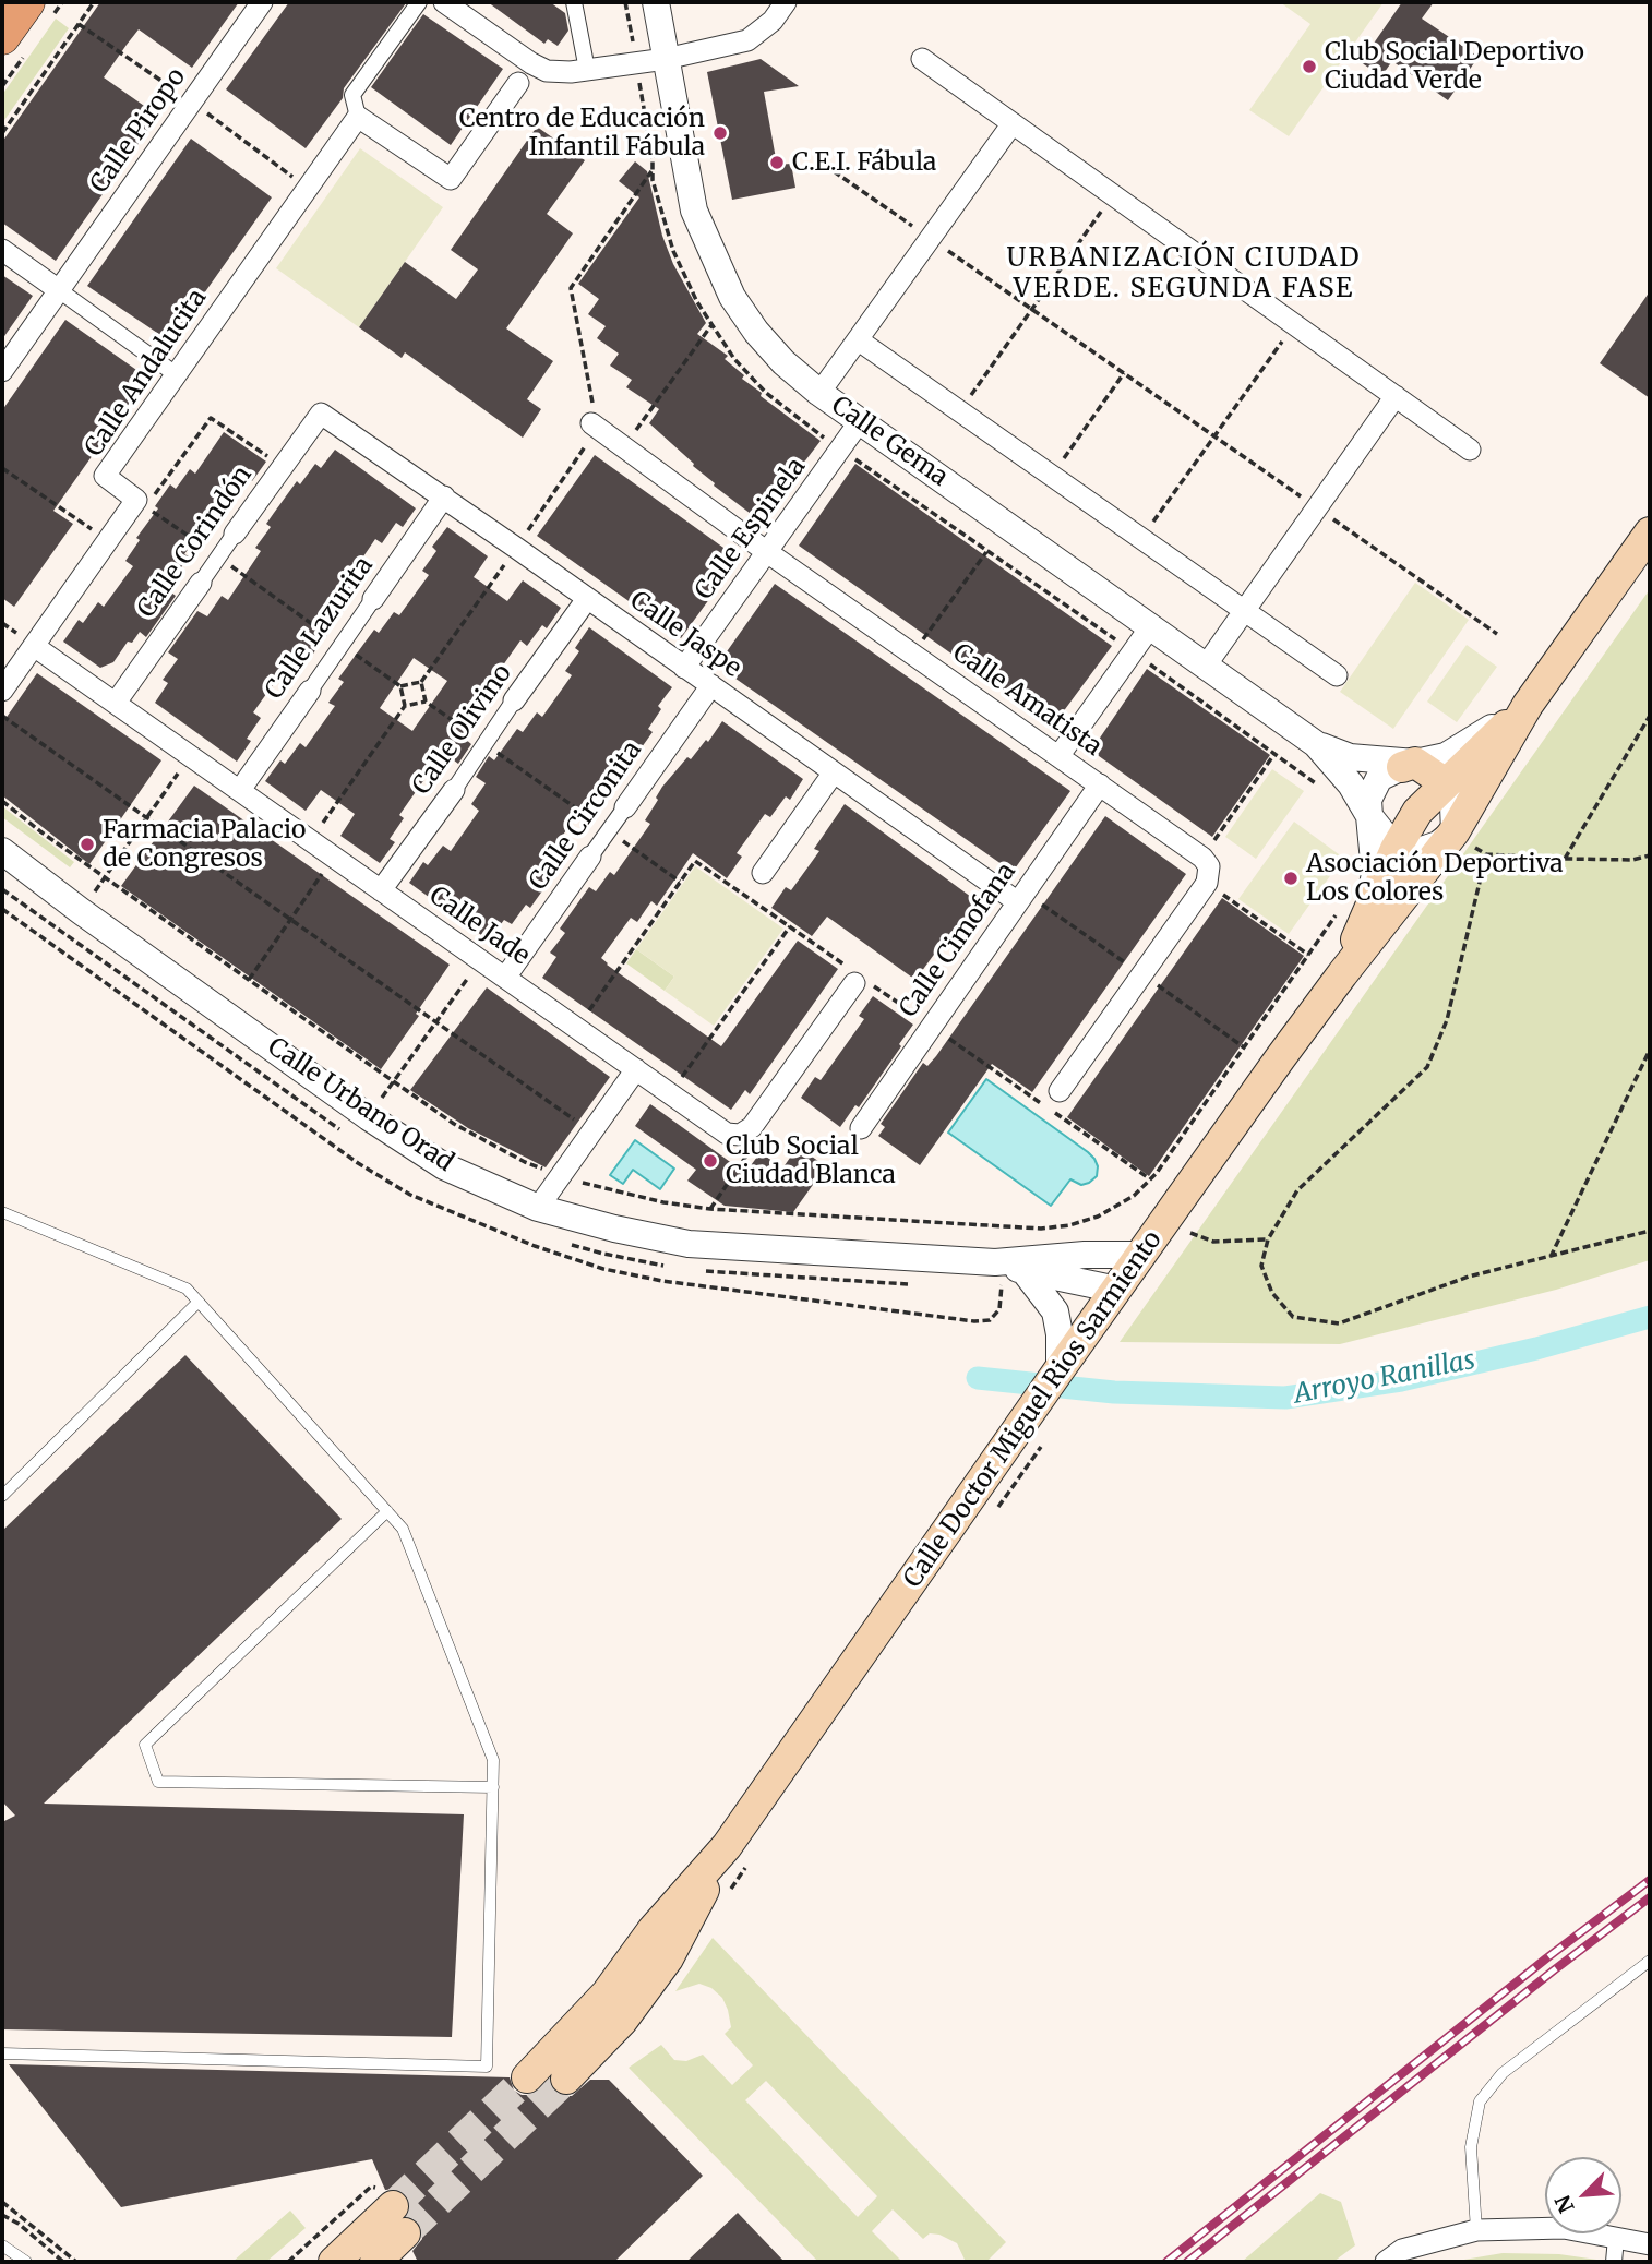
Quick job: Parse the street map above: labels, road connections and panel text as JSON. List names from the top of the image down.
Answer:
{
  "streets": {
    "main road": ["Calle Doctor Miguel Rios Sarmiento"],
    "street": [
      "Calle Piropo",
      "Calle Andalucita",
      "Calle Gema",
      "Calle Espinela",
      "Calle Corindón",
      "Calle Lazurita",
      "Calle Jaspe",
      "Calle Amatista",
      "Calle Olivino",
      "Calle Circonita",
      "Calle Jade",
      "Calle Cimofana",
      "Calle Urbano Orad"
    ]
  },
  "crossings": [
    ["Calle Gema", "Calle Espinela"],
    ["Calle Gema", "Calle Doctor Miguel Rios Sarmiento"],
    ["Calle Espinela", "Calle Jaspe"],
    ["Calle Espinela", "Calle Amatista"],
    ["Calle Corindón", "Calle Jaspe"],
    ["Calle Corindón", "Calle Jade"],
    ["Calle Lazurita", "Calle Jaspe"],
    ["Calle Lazurita", "Calle Jade"],
    ["Calle Jaspe", "Calle Olivino"],
    ["Calle Jaspe", "Calle Circonita"],
    ["Calle Jaspe", "Calle Cimofana"],
    ["Calle Amatista", "Calle Cimofana"],
    ["Calle Olivino", "Calle Jade"],
    ["Calle Circonita", "Calle Jade"],
    ["Calle Urbano Orad", "Calle Doctor Miguel Rios Sarmiento"]
  ],
  "districts": ["URBANIZACIÓN CIUDAD VERDE. SEGUNDA FASE"],
  "water": ["Arroyo Ranillas"],
  "places": [
    "Club Social Deportivo Ciudad Verde",
    "Centro de Educación Infantil Fábula",
    "C.E.I. Fábula",
    "Farmacia Palacio de Congresos",
    "Asociación Deportiva Los Colores",
    "Club Social Ciudad Blanca"
  ],
  "north": "bottom left"
}
